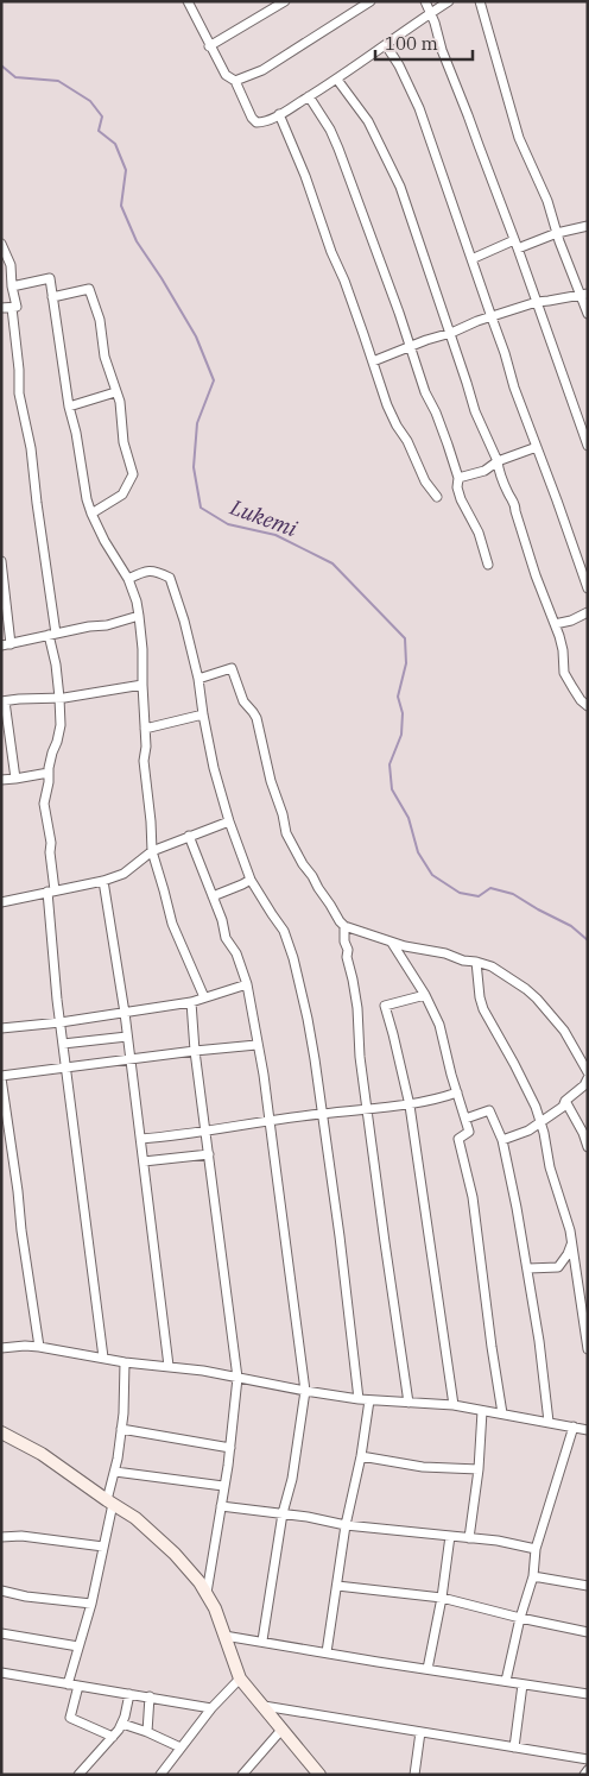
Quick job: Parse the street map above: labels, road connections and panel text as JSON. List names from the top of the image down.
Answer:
{
  "water": ["Lukemi"],
  "scale_bar": "100 m"
}
